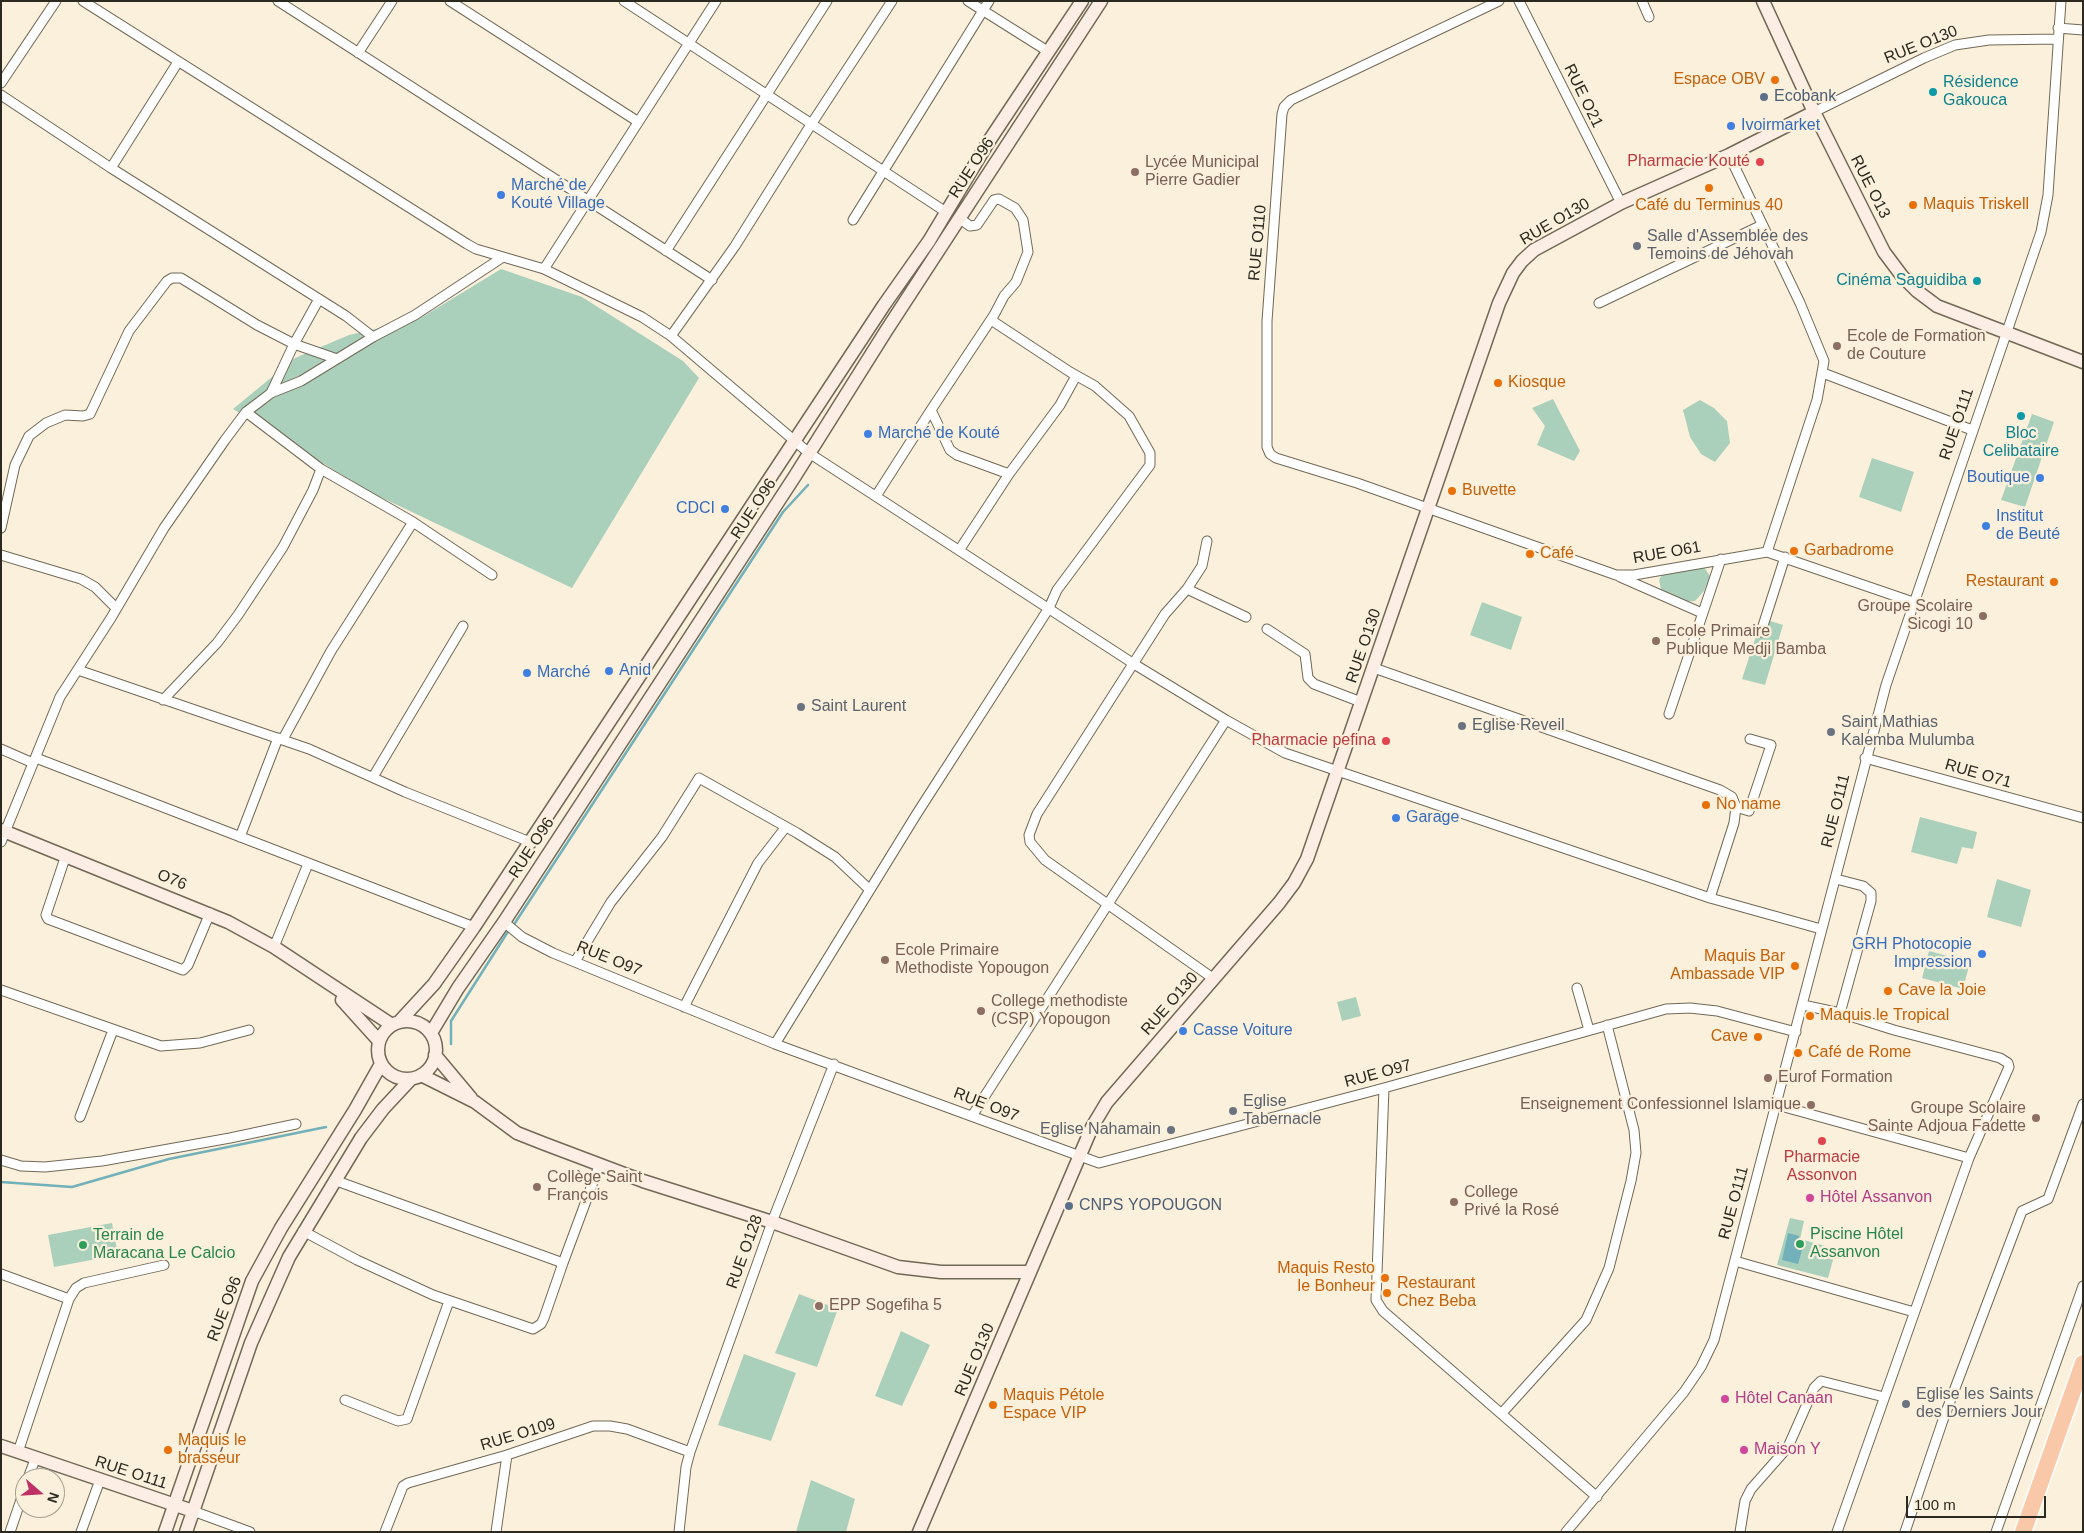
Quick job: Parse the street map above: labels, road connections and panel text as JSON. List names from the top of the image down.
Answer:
{
  "streets": {
    "main road": [
      "RUE O130",
      "RUE O96",
      "RUE O13",
      "RUE O111",
      "O76"
    ],
    "street": [
      "RUE O21",
      "RUE O110",
      "RUE O61",
      "RUE O71",
      "RUE O97",
      "RUE O128",
      "RUE O109"
    ]
  },
  "crossings": [
    ["RUE O130", "RUE O21"],
    ["RUE O130", "RUE O13"],
    ["RUE O130", "RUE O110"],
    ["RUE O130", "RUE O111"],
    ["RUE O130", "RUE O61"],
    ["RUE O130", "RUE O97"],
    ["RUE O96", "RUE O111"],
    ["RUE O96", "RUE O97"],
    ["RUE O13", "RUE O111"],
    ["RUE O110", "RUE O61"],
    ["RUE O111", "RUE O61"],
    ["RUE O111", "RUE O71"],
    ["RUE O111", "RUE O97"],
    ["RUE O97", "RUE O128"],
    ["RUE O128", "RUE O109"]
  ],
  "places": [
    "Espace OBV",
    "Résidence Gakouca",
    "Ecobank",
    "Ivoirmarket",
    "Pharmacie Kouté",
    "Lycée Municipal Pierre Gadier",
    "Café du Terminus 40",
    "Marché de Kouté Village",
    "Maquis Triskell",
    "Salle d'Assemblée des Temoins de Jéhovah",
    "Cinéma Saguidiba",
    "Ecole de Formation de Couture",
    "Kiosque",
    "Bloc Celibataire",
    "Marché de Kouté",
    "Boutique",
    "Buvette",
    "CDCI",
    "Institut de Beuté",
    "Garbadrome",
    "Café",
    "Restaurant",
    "Groupe Scolaire Sicogi 10",
    "Ecole Primaire Publique Medji Bamba",
    "Anid",
    "Marché",
    "Saint Laurent",
    "Eglise Reveil",
    "Saint Mathias Kalemba Mulumba",
    "Pharmacie pefina",
    "No name",
    "Garage",
    "GRH Photocopie Impression",
    "Ecole Primaire Methodiste Yopougon",
    "Maquis Bar Ambassade VIP",
    "Cave la Joie",
    "College methodiste (CSP) Yopougon",
    "Maquis le Tropical",
    "Casse Voiture",
    "Cave",
    "Café de Rome",
    "Eurof Formation",
    "Enseignement Confessionnel Islamique",
    "Eglise Tabernacle",
    "Groupe Scolaire Sainte Adjoua Fadette",
    "Eglise Nahamain",
    "Pharmacie Assonvon",
    "Collège Saint François",
    "Hôtel Assanvon",
    "College Privé la Rosé",
    "CNPS YOPOUGON",
    "Piscine Hôtel Assanvon",
    "Terrain de Maracana Le Calcio",
    "Maquis Resto le Bonheur",
    "Restaurant Chez Beba",
    "EPP Sogefiha 5",
    "Hôtel Canaan",
    "Eglise les Saints des Derniers Jour",
    "Maquis Pétole Espace VIP",
    "Maquis le brasseur",
    "Maison Y"
  ],
  "scale_bar": "100 m",
  "north": "right"
}
